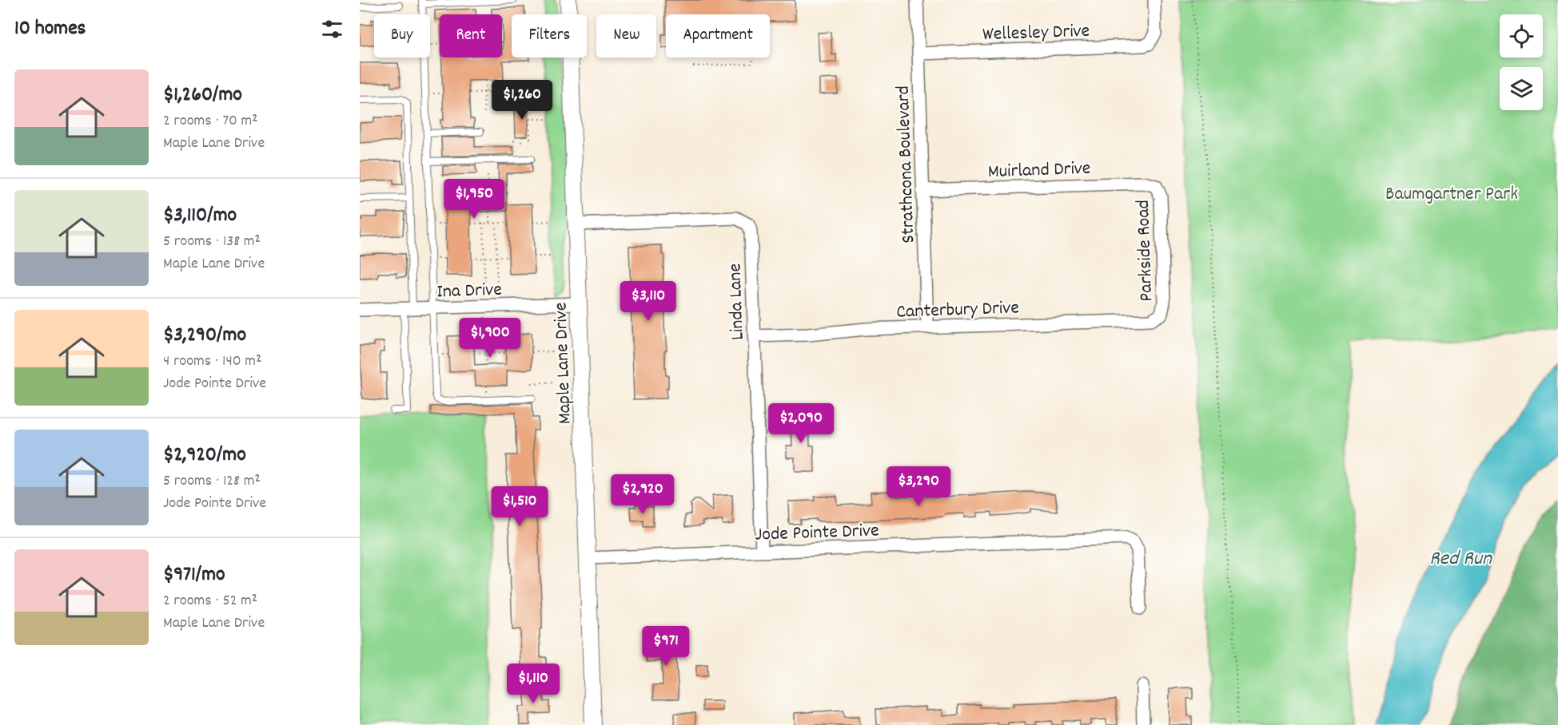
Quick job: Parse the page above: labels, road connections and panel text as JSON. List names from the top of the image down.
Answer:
{
  "streets": {
    "street": [
      "Wellesley Drive",
      "Strathcona Boulevard",
      "Muirland Drive",
      "Parkside Road",
      "Ina Drive",
      "Linda Lane",
      "Canterbury Drive",
      "Maple Lane Drive",
      "Jode Pointe Drive"
    ]
  },
  "crossings": [
    ["Wellesley Drive", "Strathcona Boulevard"],
    ["Strathcona Boulevard", "Muirland Drive"],
    ["Strathcona Boulevard", "Canterbury Drive"],
    ["Muirland Drive", "Parkside Road"],
    ["Parkside Road", "Canterbury Drive"],
    ["Ina Drive", "Maple Lane Drive"],
    ["Linda Lane", "Canterbury Drive"],
    ["Linda Lane", "Maple Lane Drive"],
    ["Linda Lane", "Jode Pointe Drive"],
    ["Maple Lane Drive", "Jode Pointe Drive"]
  ],
  "water": ["Red Run"],
  "parks": ["Baumgartner Park"],
  "page": {
    "heading": "10 homes",
    "chip": [
      "Buy",
      "Rent",
      "Filters",
      "New",
      "Apartment"
    ],
    "list": [
      {
        "name": "$1,260/mo",
        "note": "2 rooms · 70 m² · Maple Lane Drive"
      },
      {
        "name": "$3,110/mo",
        "note": "5 rooms · 138 m² · Maple Lane Drive"
      },
      {
        "name": "$3,290/mo",
        "note": "4 rooms · 140 m² · Jode Pointe Drive"
      },
      {
        "name": "$2,920/mo",
        "note": "5 rooms · 128 m² · Jode Pointe Drive"
      },
      {
        "name": "$971/mo",
        "note": "2 rooms · 52 m² · Maple Lane Drive"
      }
    ],
    "price": [
      "$1,260",
      "$1,950",
      "$3,110",
      "$1,900",
      "$2,090",
      "$3,290",
      "$2,920",
      "$1,510",
      "$971",
      "$1,110"
    ]
  }
}
